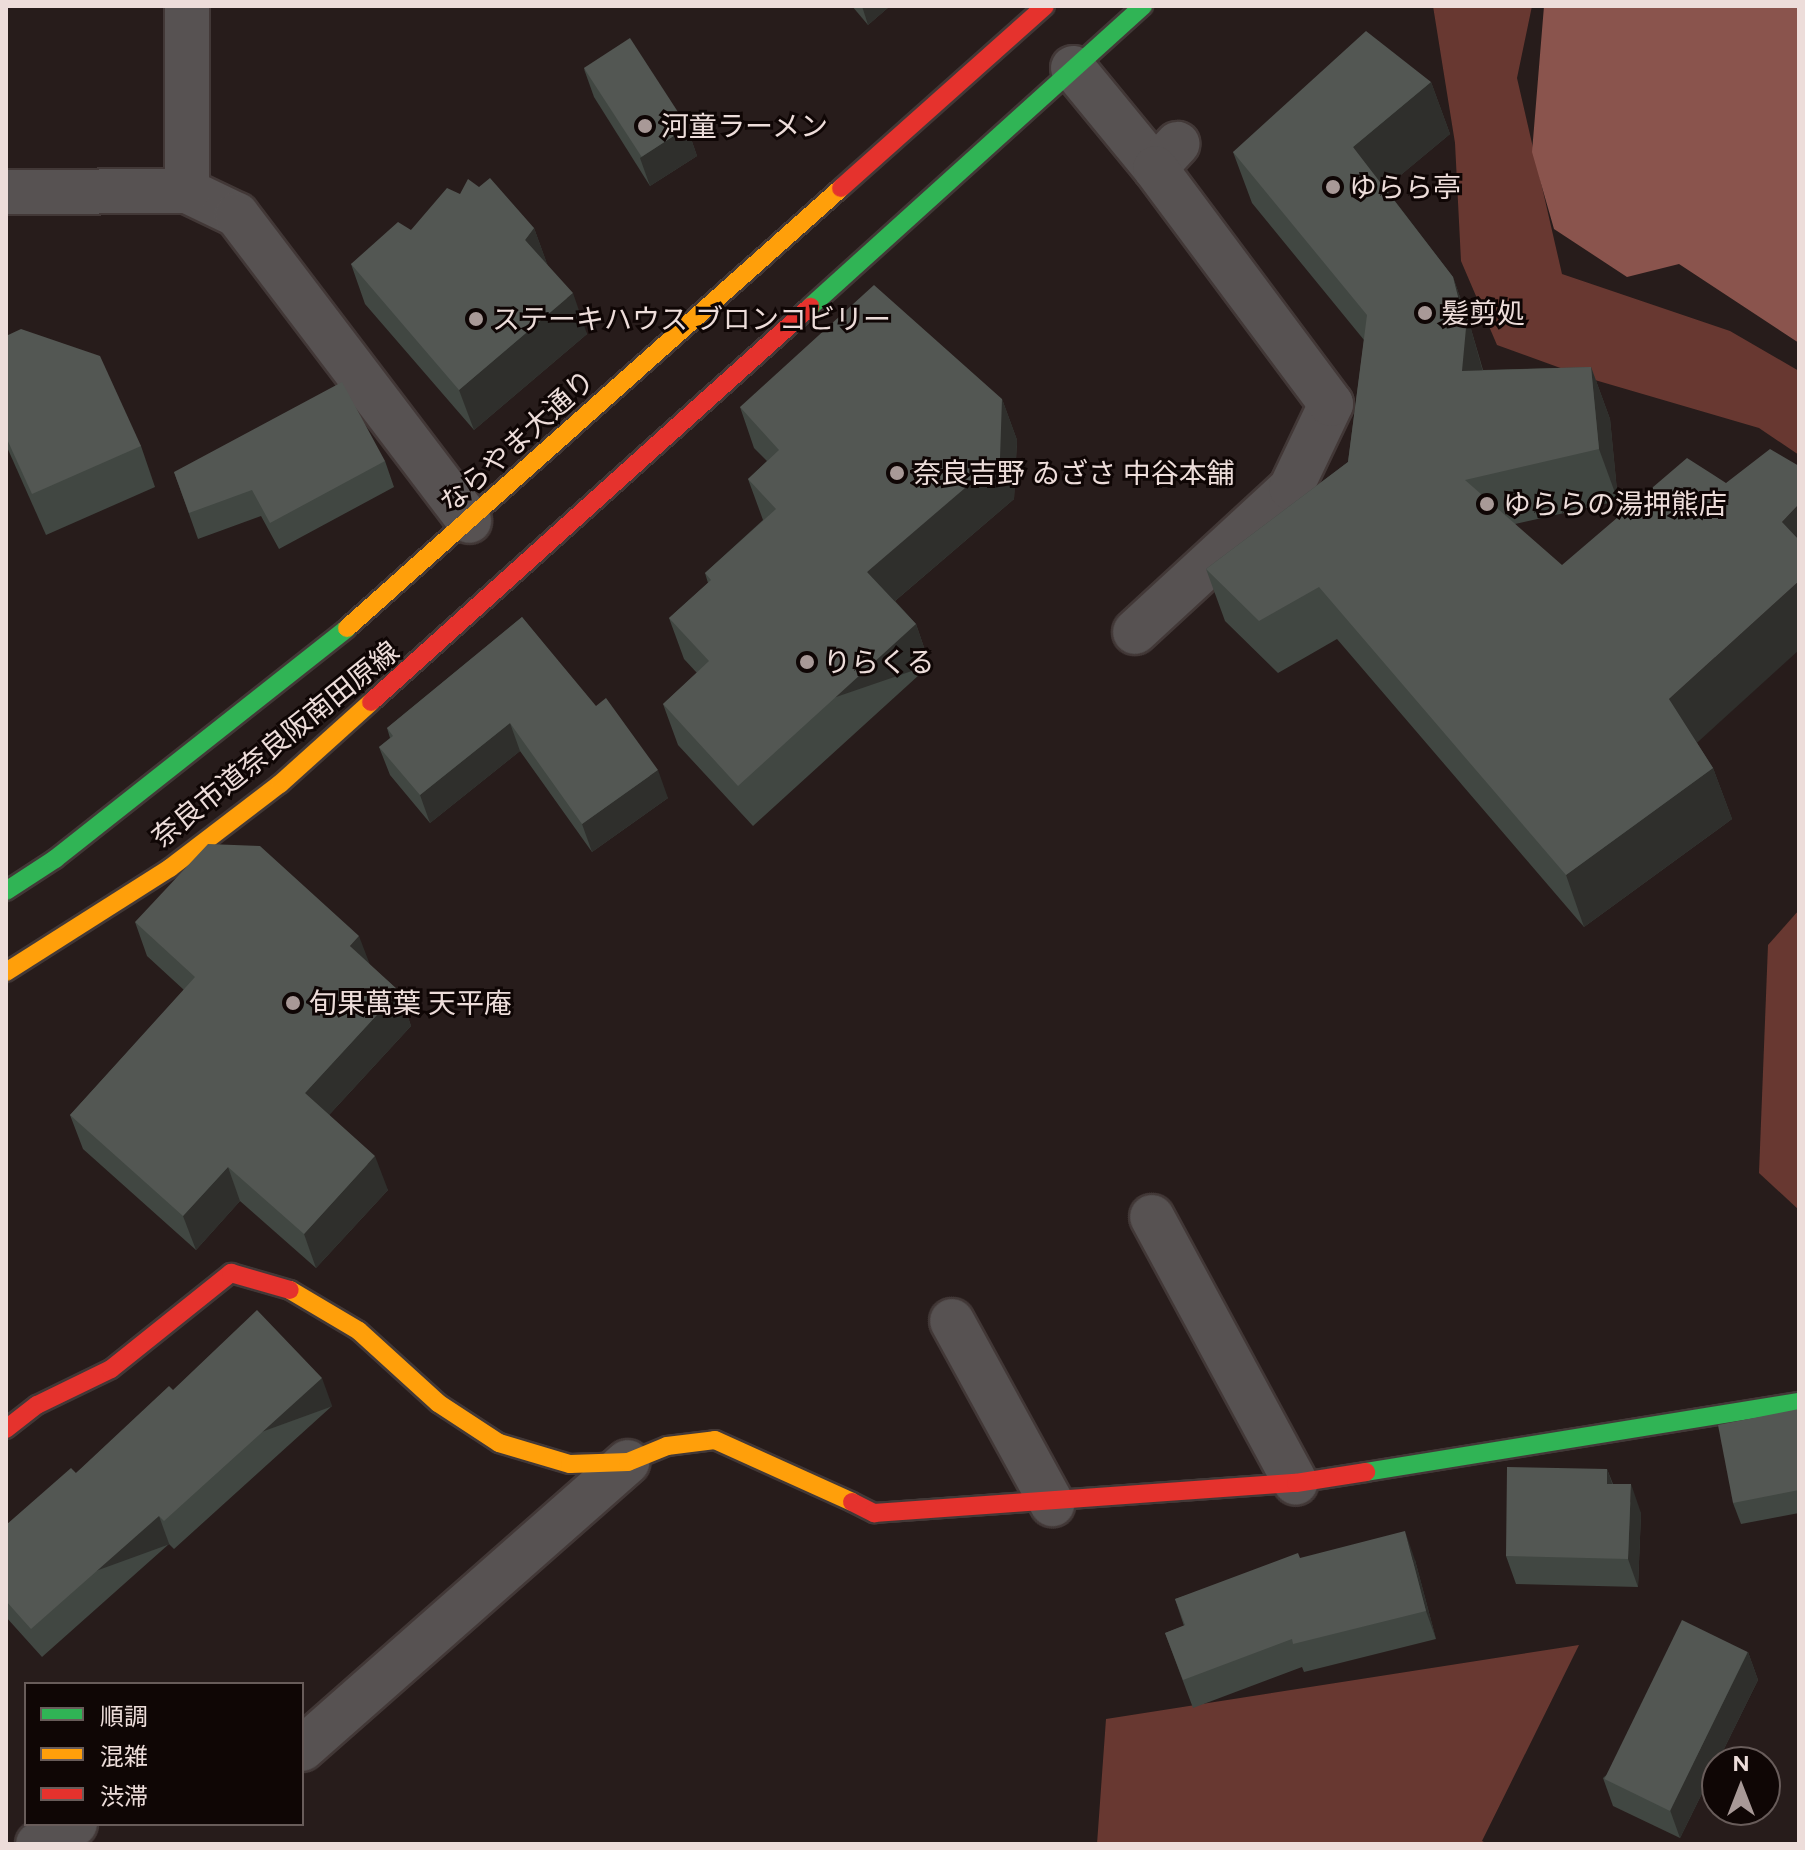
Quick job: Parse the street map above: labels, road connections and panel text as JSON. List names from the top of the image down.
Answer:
{
  "streets": {
    "street": ["ならやま大通り", "奈良市道奈良阪南田原線"]
  },
  "places": [
    "河童ラーメン",
    "ゆらら亭",
    "髪剪処",
    "ステーキハウス ブロンコビリー",
    "奈良吉野 ゐざさ 中谷本舗",
    "ゆららの湯押熊店",
    "りらくる",
    "旬果萬葉 天平庵"
  ],
  "legend": ["順調", "混雑", "渋滞"],
  "north": "top"
}
